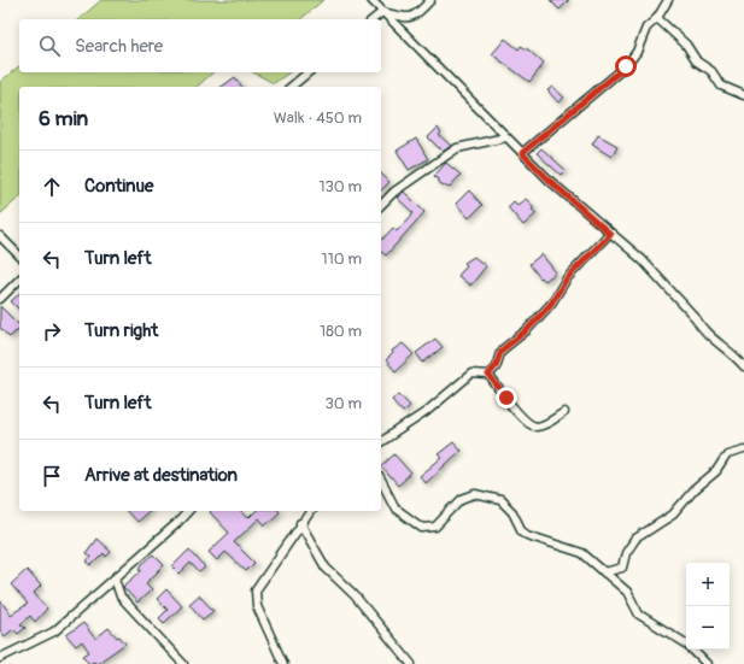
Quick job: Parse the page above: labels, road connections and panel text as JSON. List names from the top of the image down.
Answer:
{
  "page": {
    "search": "Search here",
    "heading": ["6 min", "Walk · 450 m"],
    "list": [
      ["Continue", "130 m"],
      ["Turn left", "110 m"],
      ["Turn right", "180 m"],
      ["Turn left", "30 m"],
      "Arrive at destination"
    ],
    "map_buttons": ["+", "−"]
  }
}
